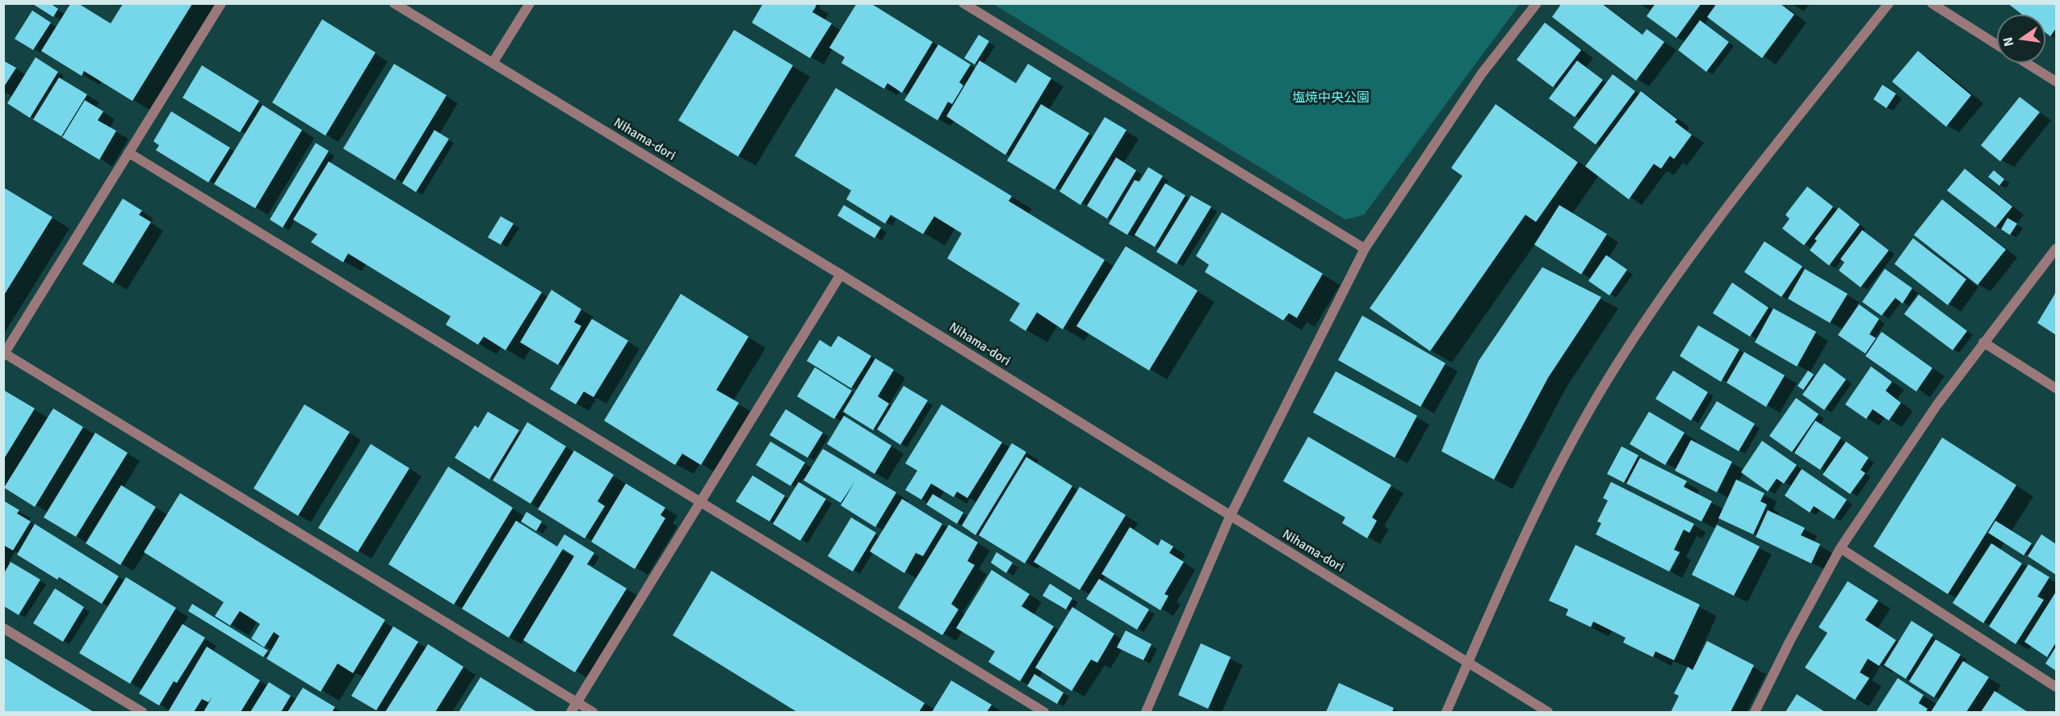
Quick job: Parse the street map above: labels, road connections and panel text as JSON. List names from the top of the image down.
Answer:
{
  "streets": {
    "street": ["Nihama-dori"]
  },
  "parks": ["塩焼中央公園"],
  "north": "left"
}
